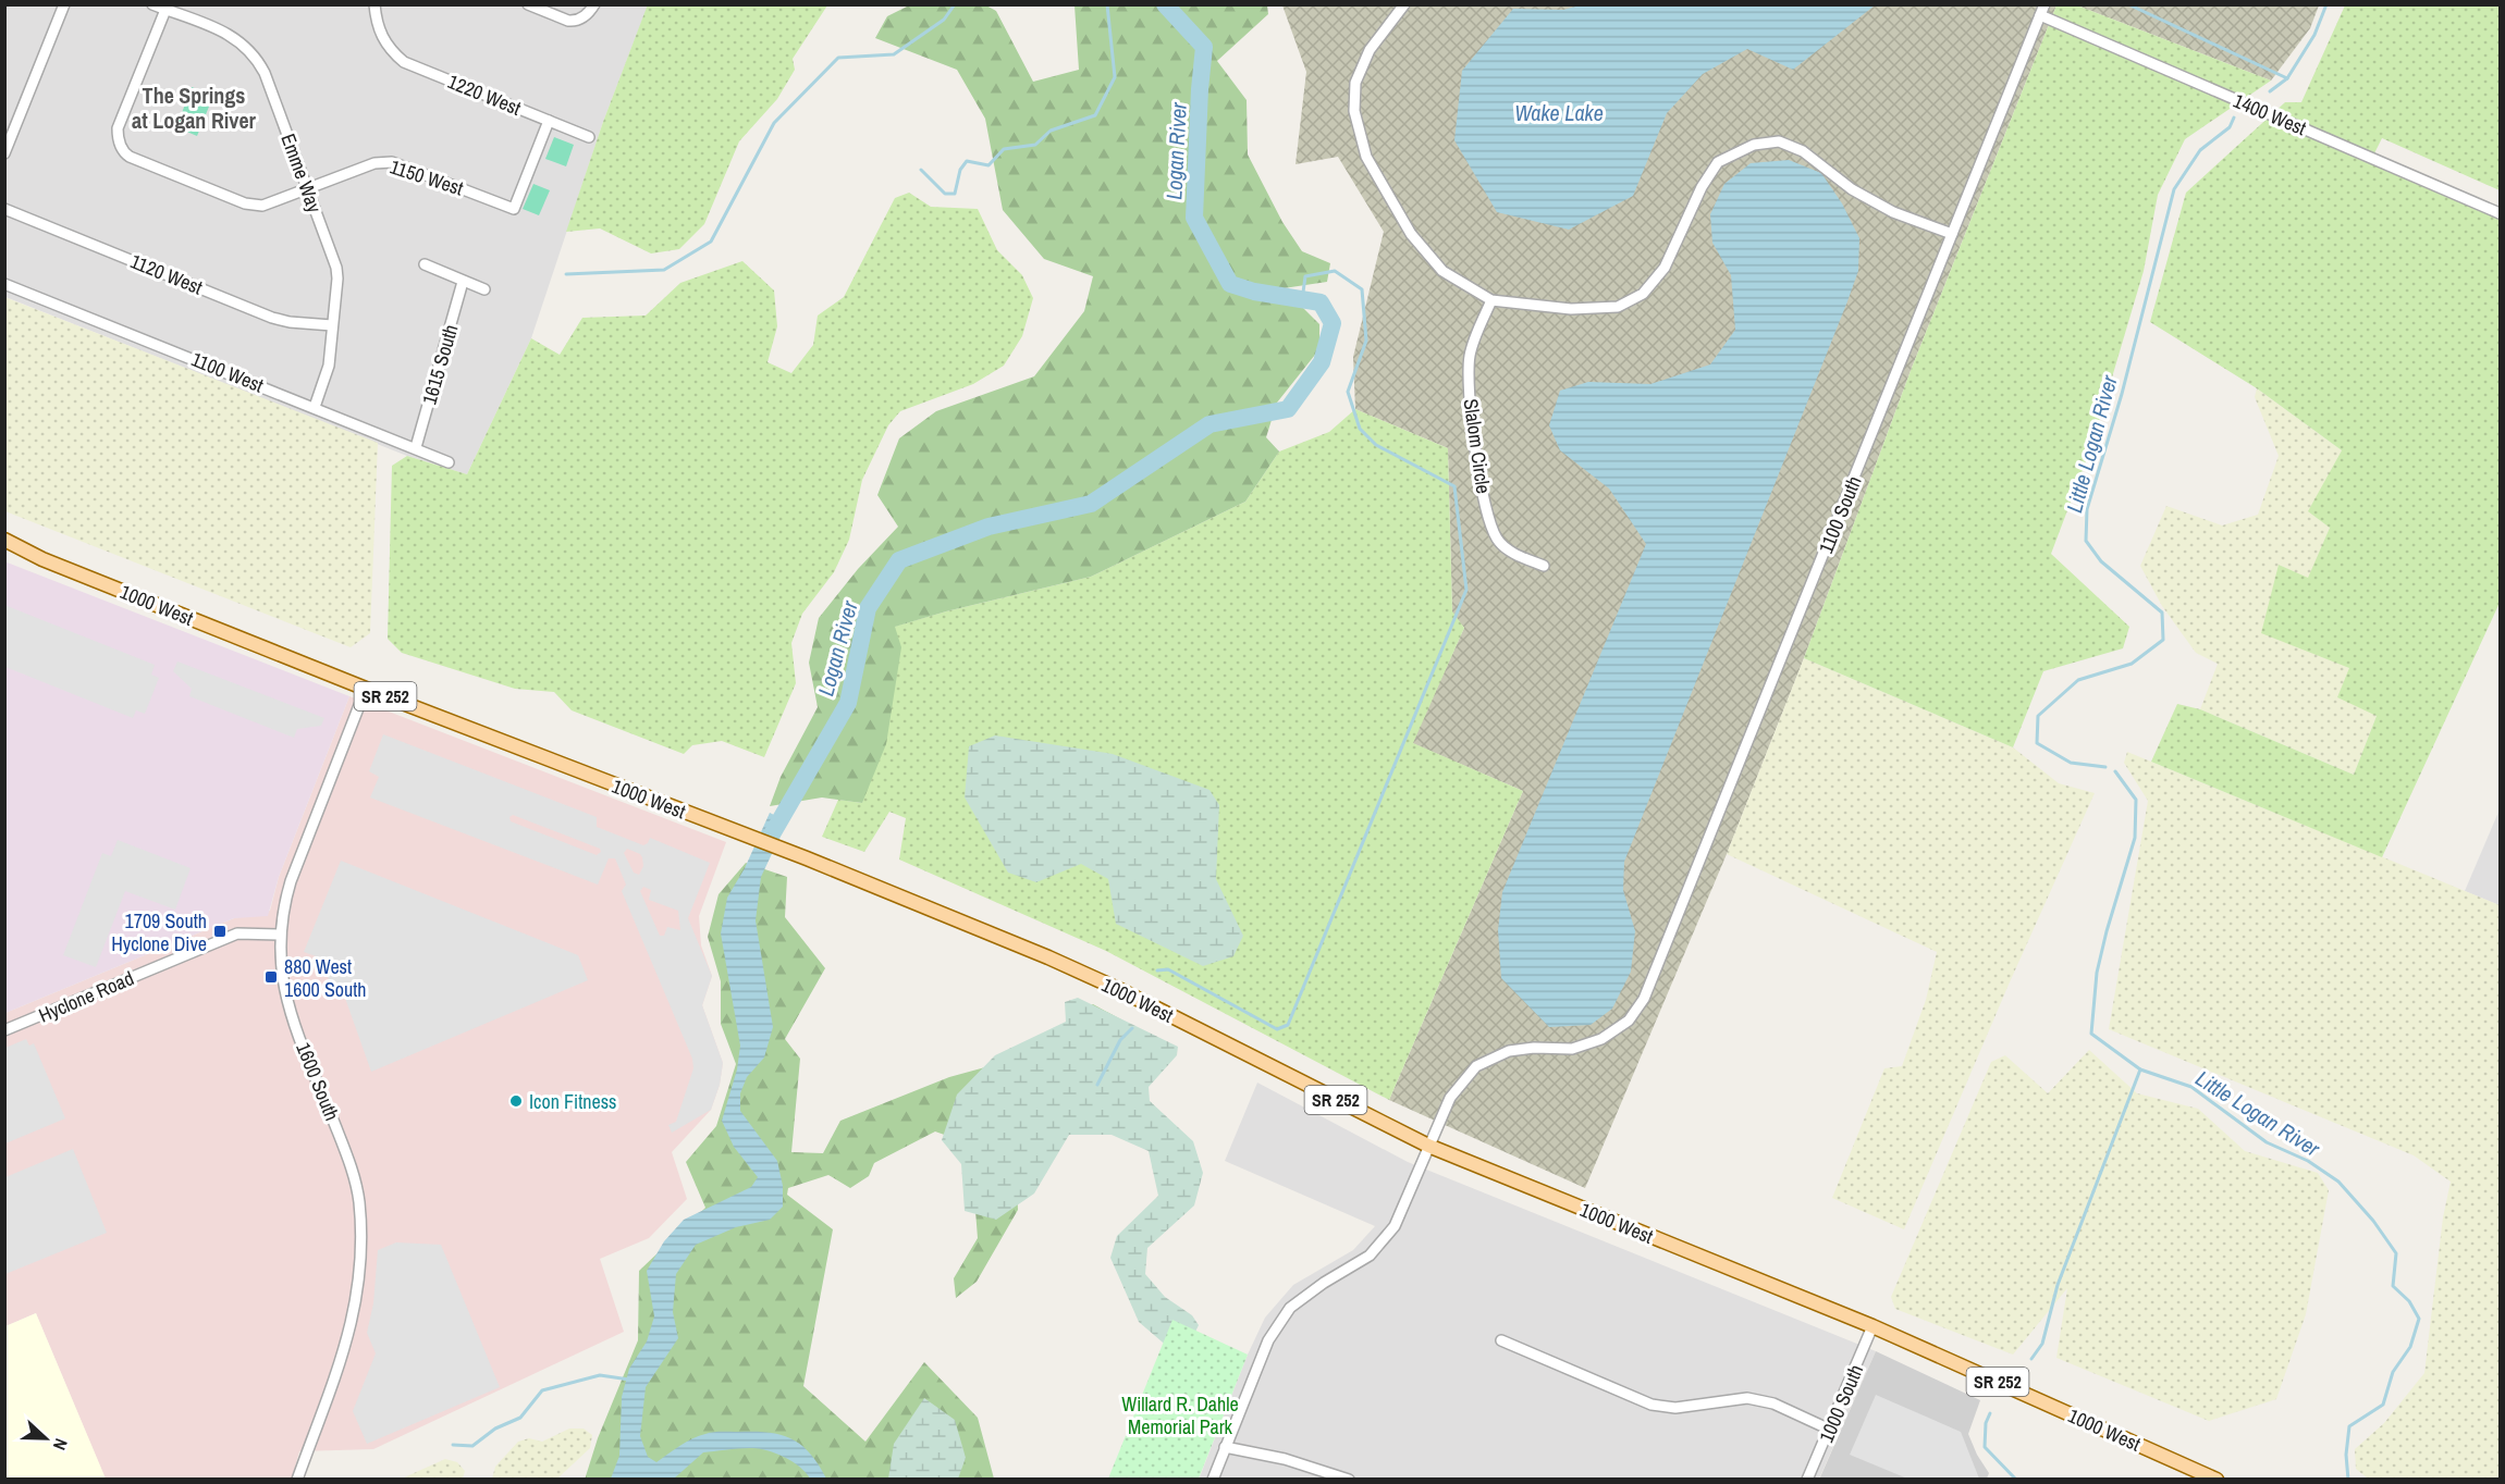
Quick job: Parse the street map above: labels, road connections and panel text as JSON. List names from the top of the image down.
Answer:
{
  "streets": {
    "main road": ["1000 West", "SR 252"],
    "street": [
      "1220 West",
      "1400 West",
      "Emme Way",
      "1150 West",
      "1120 West",
      "1615 South",
      "1100 West",
      "Slalom Circle",
      "1100 South",
      "Hyclone Road",
      "1600 South",
      "1000 South"
    ]
  },
  "crossings": [
    ["1220 West", "1150 West"],
    ["1400 West", "1100 South"],
    ["Emme Way", "1150 West"],
    ["Emme Way", "1120 West"],
    ["Emme Way", "1100 West"],
    ["1615 South", "1100 West"],
    ["1100 South", "1000 West"],
    ["1000 West", "1600 South"],
    ["1000 West", "1000 South"],
    ["Hyclone Road", "1600 South"]
  ],
  "districts": ["The Springs at Logan River"],
  "water": ["Wake Lake", "Logan River", "Little Logan River"],
  "parks": ["Willard R. Dahle Memorial Park"],
  "places": {
    "transit": ["1709 South Hyclone Dive", "880 West 1600 South"],
    "other": ["Icon Fitness"]
  },
  "north": "right"
}
